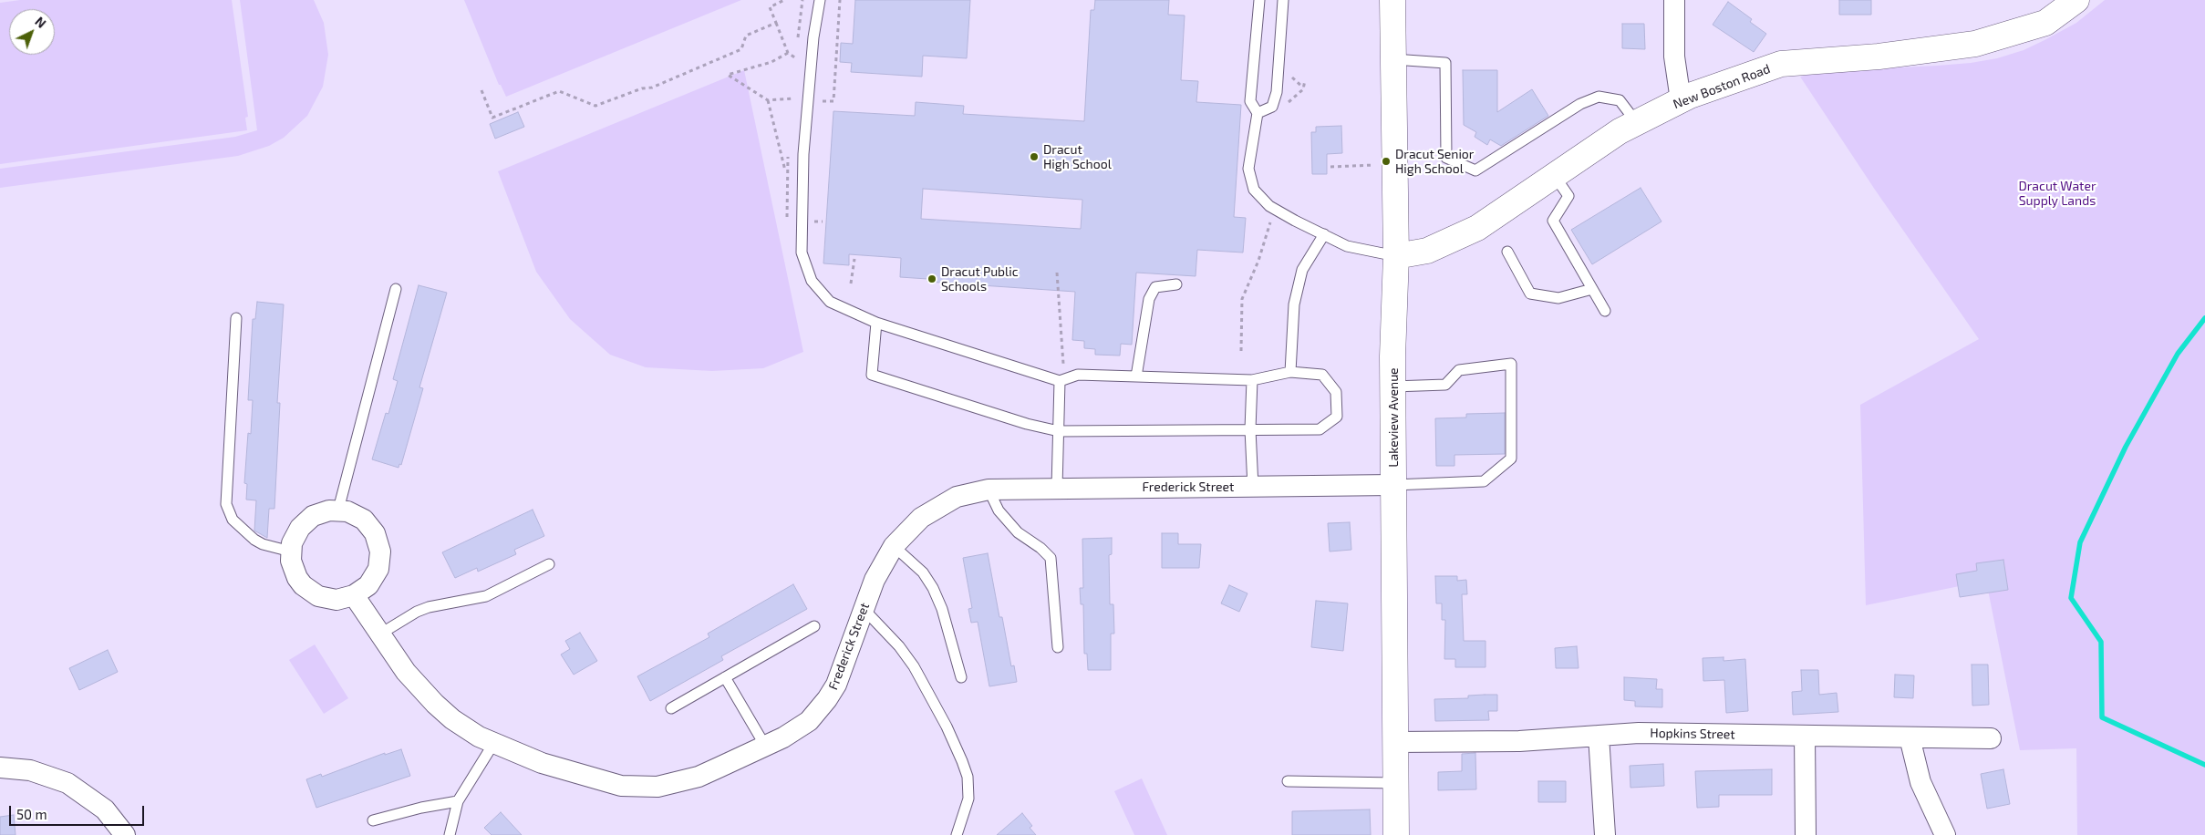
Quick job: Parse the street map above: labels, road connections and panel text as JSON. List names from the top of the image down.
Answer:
{
  "streets": {
    "main road": ["New Boston Road", "Lakeview Avenue"],
    "street": ["Frederick Street", "Hopkins Street"]
  },
  "crossings": [
    ["New Boston Road", "Lakeview Avenue"],
    ["Lakeview Avenue", "Frederick Street"],
    ["Lakeview Avenue", "Hopkins Street"]
  ],
  "parks": ["Dracut Water Supply Lands"],
  "places": ["Dracut High School", "Dracut Senior High School", "Dracut Public Schools"],
  "scale_bar": "50 m",
  "north": "top right"
}
